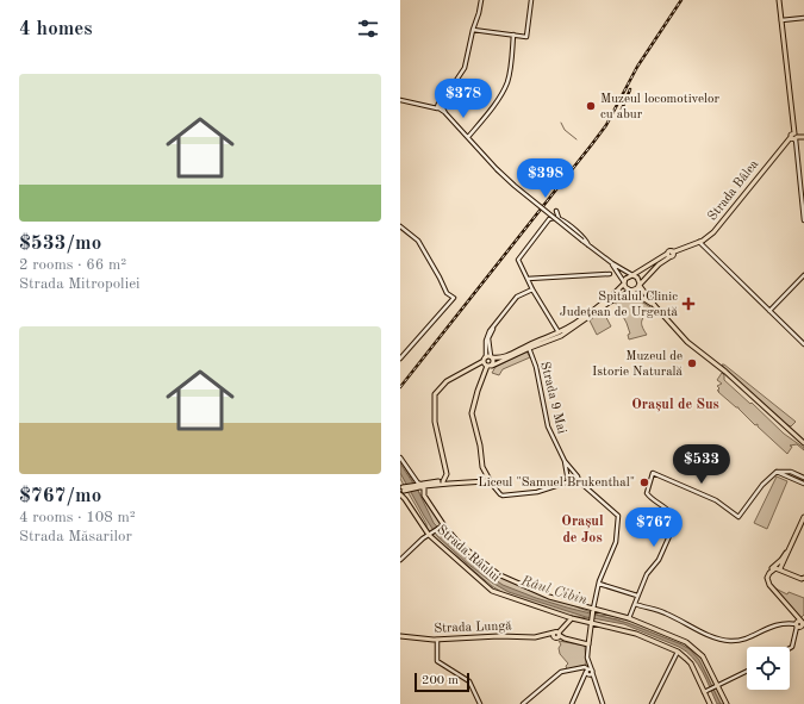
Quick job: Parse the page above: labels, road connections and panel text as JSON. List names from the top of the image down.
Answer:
{
  "streets": {
    "main road": ["Strada Bâlea", "Strada Râului", "Strada Lungă"],
    "street": ["Strada 9 Mai"]
  },
  "crossings": [
    ["Strada Râului", "Strada Lungă"]
  ],
  "districts": ["Orașul de Sus", "Orașul de Jos"],
  "water": ["Râul Cibin"],
  "places": {
    "other": ["Muzeul locomotivelor cu abur", "Muzeul de Istorie Naturală", "Liceul \"Samuel Brukenthal\""],
    "health": ["Spitalul Clinic Județean de Urgentă"]
  },
  "scale_bar": "200 m",
  "page": {
    "heading": "4 homes",
    "list": [
      {
        "name": "$533/mo",
        "note": "2 rooms · 66 m² · Strada Mitropoliei"
      },
      {
        "name": "$767/mo",
        "note": "4 rooms · 108 m² · Strada Măsarilor"
      }
    ],
    "price": [
      "$378",
      "$398",
      "$533",
      "$767"
    ],
    "scale": "200 m"
  }
}
